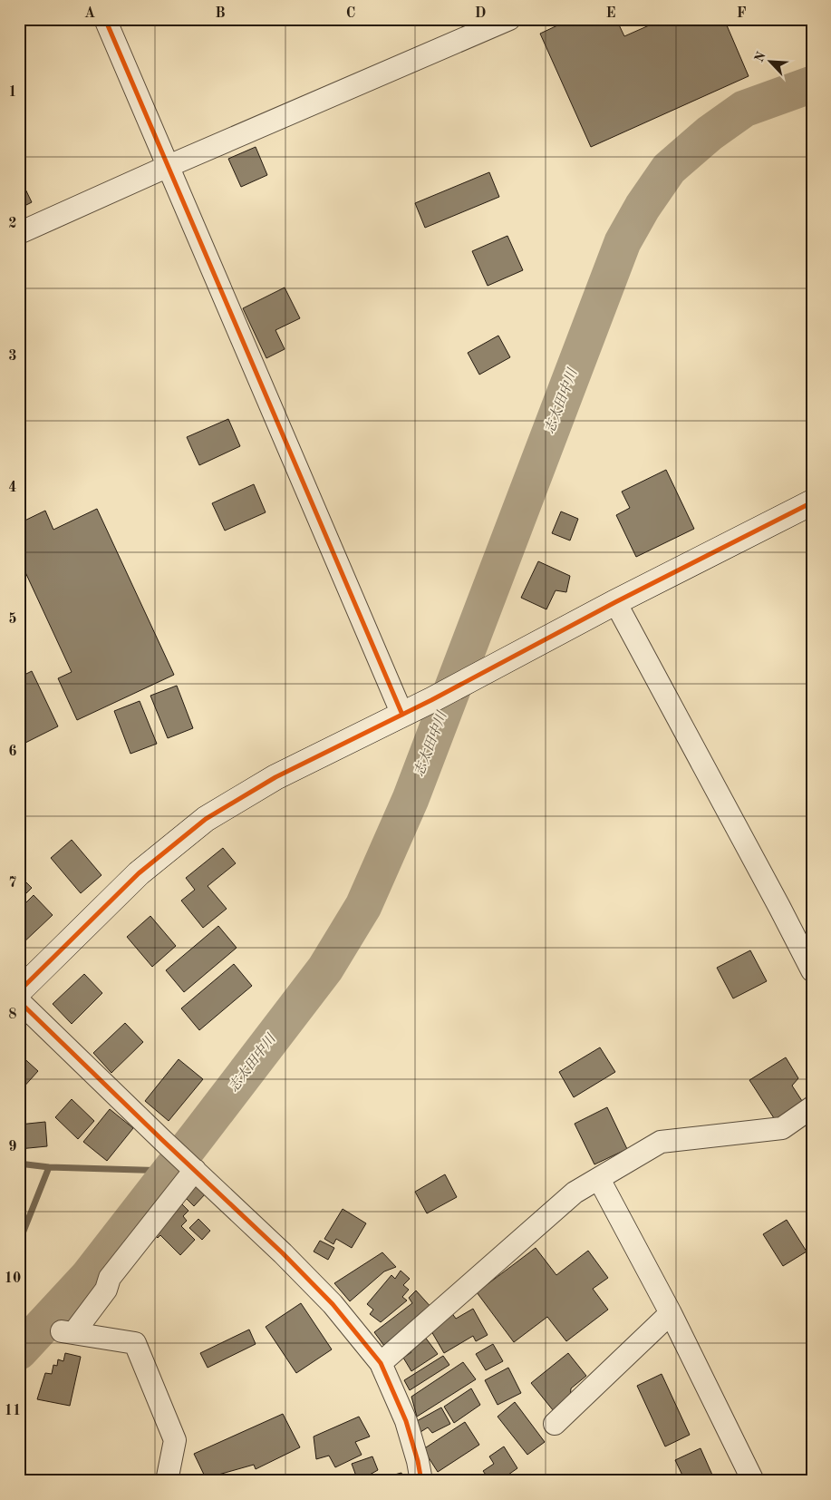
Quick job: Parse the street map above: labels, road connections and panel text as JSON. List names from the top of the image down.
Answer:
{
  "water": ["志太田中川"],
  "north": "top left",
  "grid": {
    "columns": [
      "A",
      "B",
      "C",
      "D",
      "E",
      "F"
    ],
    "rows": [
      "1",
      "2",
      "3",
      "4",
      "5",
      "6",
      "7",
      "8",
      "9",
      "10",
      "11"
    ]
  }
}
